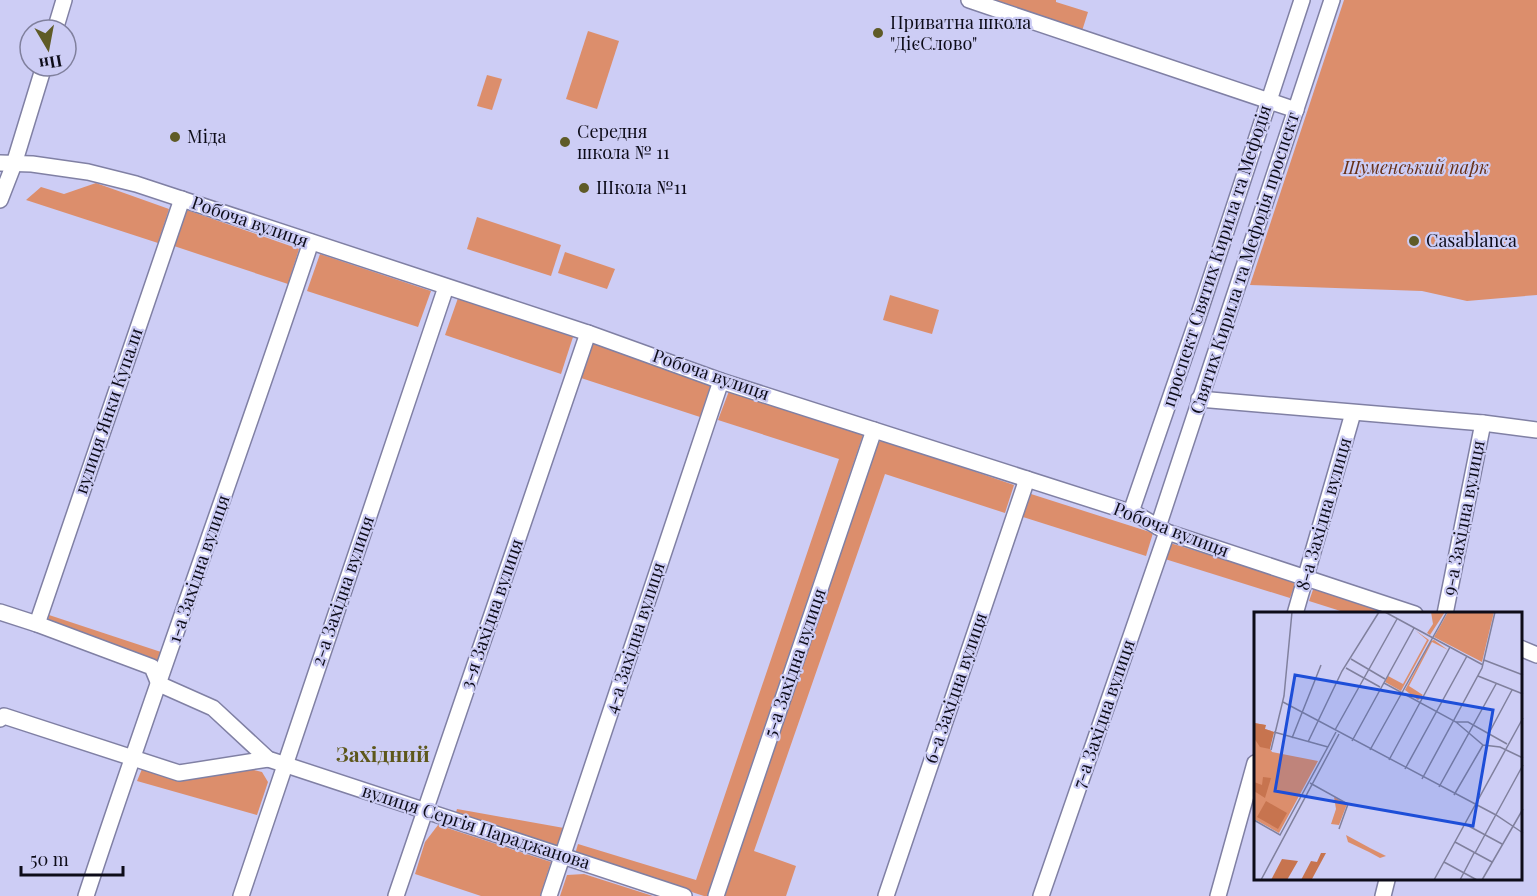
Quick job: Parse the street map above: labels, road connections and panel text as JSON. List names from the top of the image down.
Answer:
{
  "streets": {
    "street": [
      "Робоча вулиця",
      "проспект Святих Кирила та Мефодія",
      "Святих Кирила та Мефодія проспект",
      "вулиця Янки Купали",
      "8-а Західна вулиця",
      "9-а Західна вулиця",
      "1-а Західна вулиця",
      "2-а Західна вулиця",
      "3-я Західна вулиця",
      "4-а Західна вулиця",
      "5-а Західна вулиця",
      "6-а Західна вулиця",
      "7-а Західна вулиця",
      "вулиця Сергія Параджанова"
    ]
  },
  "crossings": [
    ["Робоча вулиця", "проспект Святих Кирила та Мефодія"],
    ["Робоча вулиця", "Святих Кирила та Мефодія проспект"],
    ["Робоча вулиця", "вулиця Янки Купали"],
    ["Робоча вулиця", "8-а Західна вулиця"],
    ["Робоча вулиця", "1-а Західна вулиця"],
    ["Робоча вулиця", "2-а Західна вулиця"],
    ["Робоча вулиця", "3-я Західна вулиця"],
    ["Робоча вулиця", "4-а Західна вулиця"],
    ["Робоча вулиця", "5-а Західна вулиця"],
    ["Робоча вулиця", "6-а Західна вулиця"],
    ["Робоча вулиця", "7-а Західна вулиця"],
    ["Святих Кирила та Мефодія проспект", "7-а Західна вулиця"],
    ["вулиця Янки Купали", "вулиця Сергія Параджанова"],
    ["1-а Західна вулиця", "вулиця Сергія Параджанова"],
    ["2-а Західна вулиця", "вулиця Сергія Параджанова"],
    ["3-я Західна вулиця", "вулиця Сергія Параджанова"],
    ["4-а Західна вулиця", "вулиця Сергія Параджанова"]
  ],
  "districts": ["Західний"],
  "parks": ["Шуменський парк"],
  "places": [
    "Приватна школа \"ДієСлово\"",
    "Міда",
    "Середня школа № 11",
    "Школа №11",
    "Casablanca"
  ],
  "scale_bar": "50 m",
  "north": "bottom"
}
